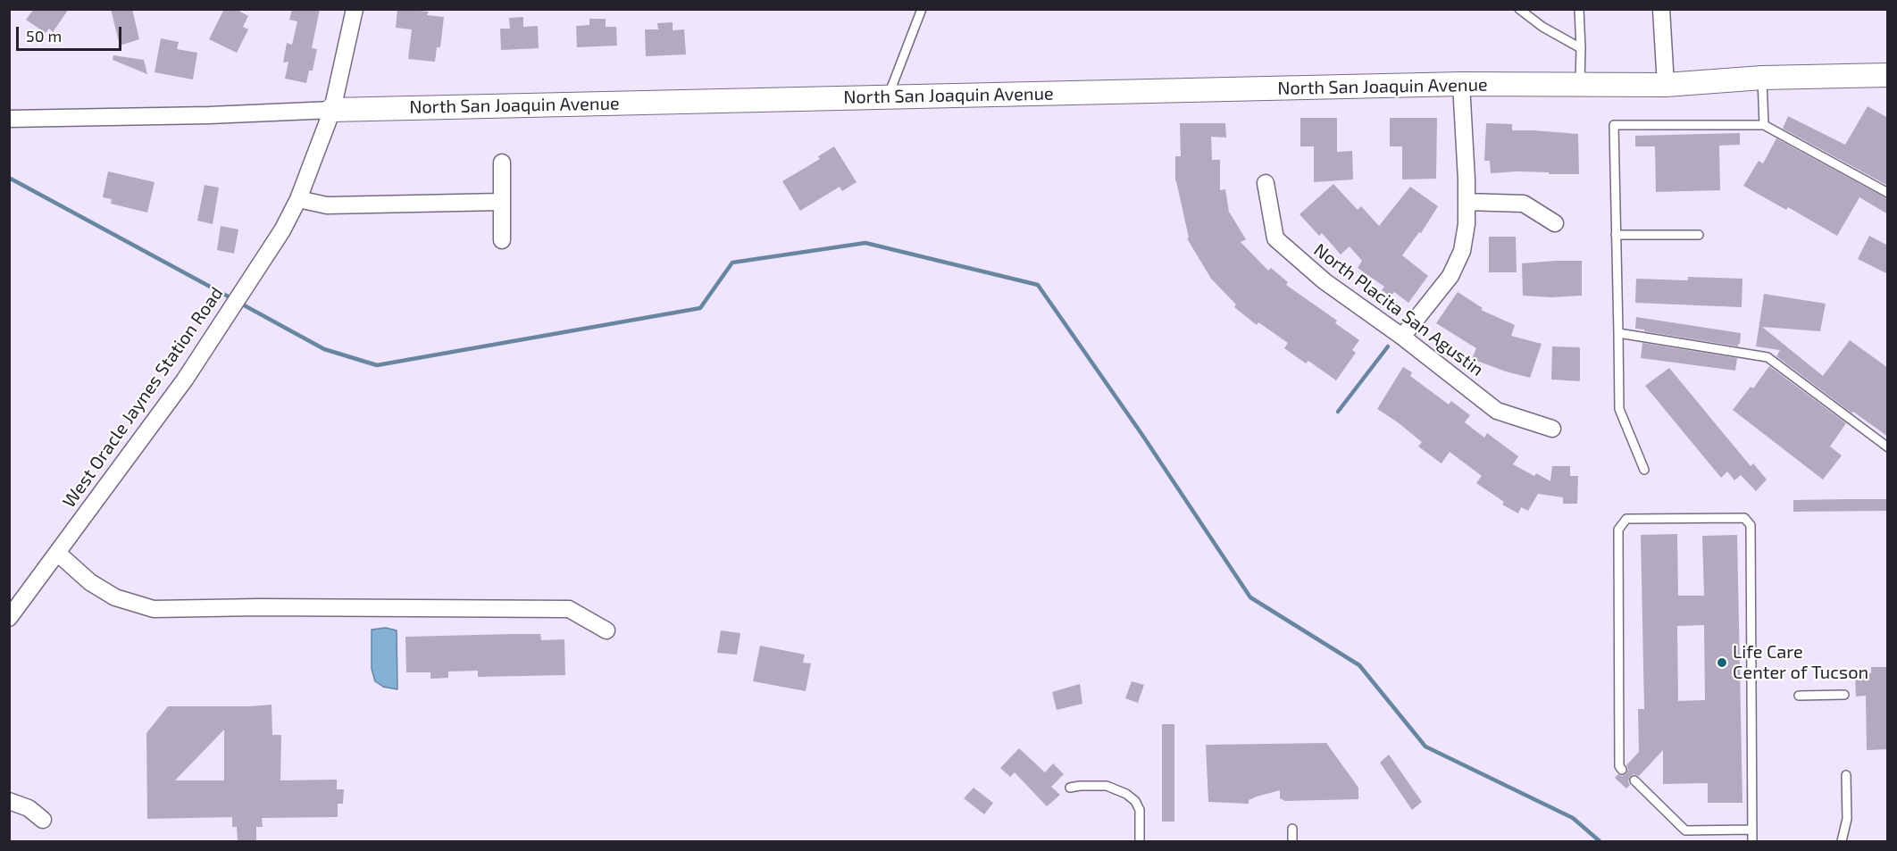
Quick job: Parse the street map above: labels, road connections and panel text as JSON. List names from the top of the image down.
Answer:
{
  "streets": {
    "street": ["North San Joaquin Avenue", "North Placita San Agustin", "West Oracle Jaynes Station Road"]
  },
  "crossings": [
    ["North San Joaquin Avenue", "West Oracle Jaynes Station Road"]
  ],
  "places": ["Life Care Center of Tucson"],
  "scale_bar": "50 m"
}
